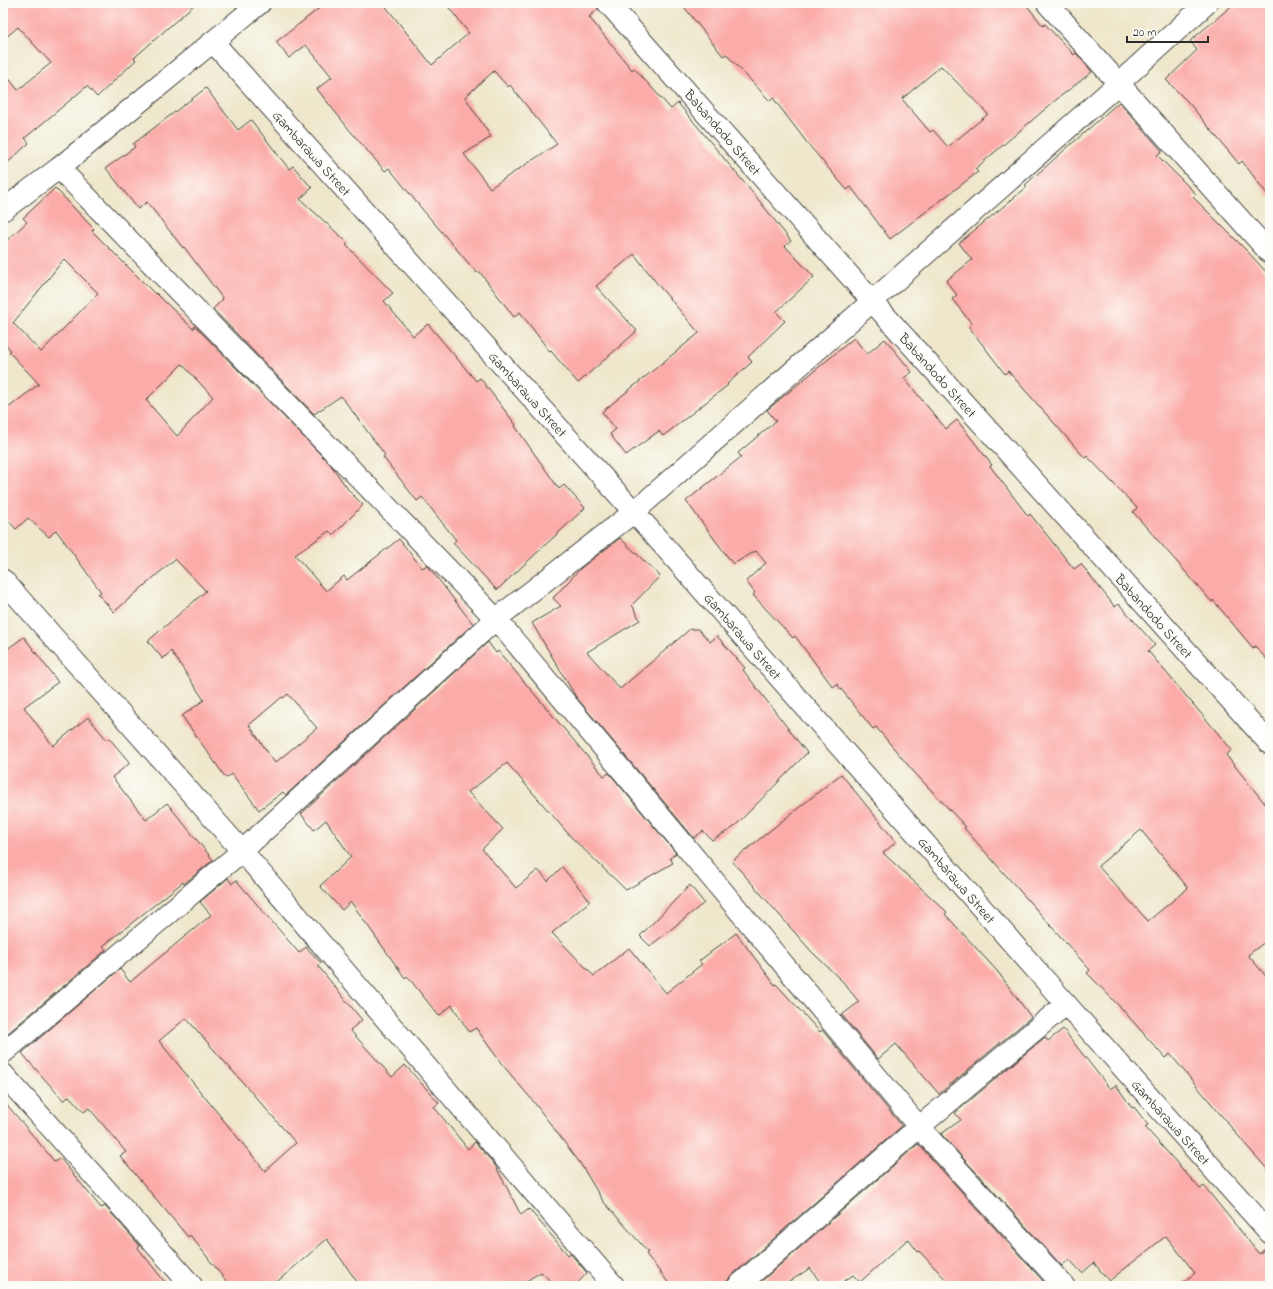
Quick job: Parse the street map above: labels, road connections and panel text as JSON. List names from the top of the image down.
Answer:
{
  "streets": {
    "street": ["Babandodo Street", "Gambarawa Street"]
  },
  "scale_bar": "20 m"
}
